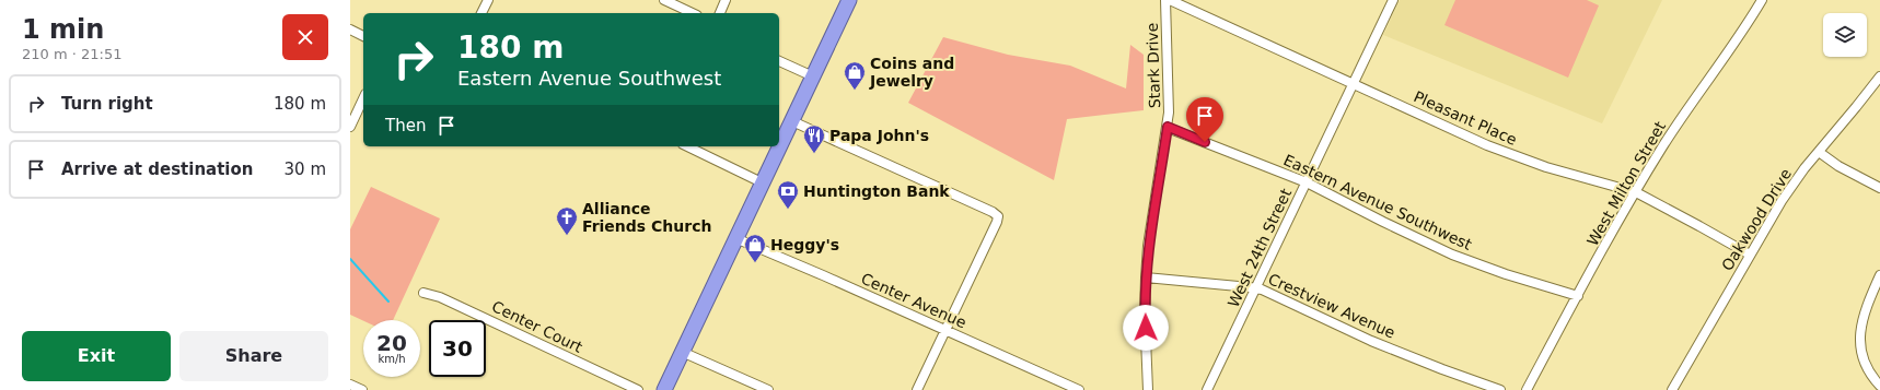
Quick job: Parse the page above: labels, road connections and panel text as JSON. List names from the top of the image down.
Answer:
{
  "streets": {
    "street": [
      "Stark Drive",
      "Pleasant Place",
      "West Milton Street",
      "Eastern Avenue Southwest",
      "Oakwood Drive",
      "West 24th Street",
      "Center Avenue",
      "Crestview Avenue",
      "Center Court"
    ]
  },
  "crossings": [
    ["Stark Drive", "Eastern Avenue Southwest"],
    ["Stark Drive", "Crestview Avenue"],
    ["Pleasant Place", "West Milton Street"],
    ["Pleasant Place", "Oakwood Drive"],
    ["Pleasant Place", "West 24th Street"],
    ["West Milton Street", "Eastern Avenue Southwest"],
    ["Eastern Avenue Southwest", "West 24th Street"],
    ["West 24th Street", "Crestview Avenue"]
  ],
  "places": {
    "shop": ["Coins and Jewelry", "Heggy's"],
    "restaurant": ["Papa John's"],
    "bank": ["Huntington Bank"],
    "church": ["Alliance Friends Church"]
  },
  "page": {
    "heading": ["1 min", "210 m · 21:51"],
    "turn": ["180 m", "Eastern Avenue Southwest"],
    "list": [
      {
        "name": "Turn right",
        "value": "180 m"
      },
      {
        "name": "Arrive at destination",
        "value": "30 m"
      }
    ],
    "then": "Then",
    "speed": "20 km/h",
    "limit": "30",
    "buttons": ["Exit", "Share"]
  }
}
